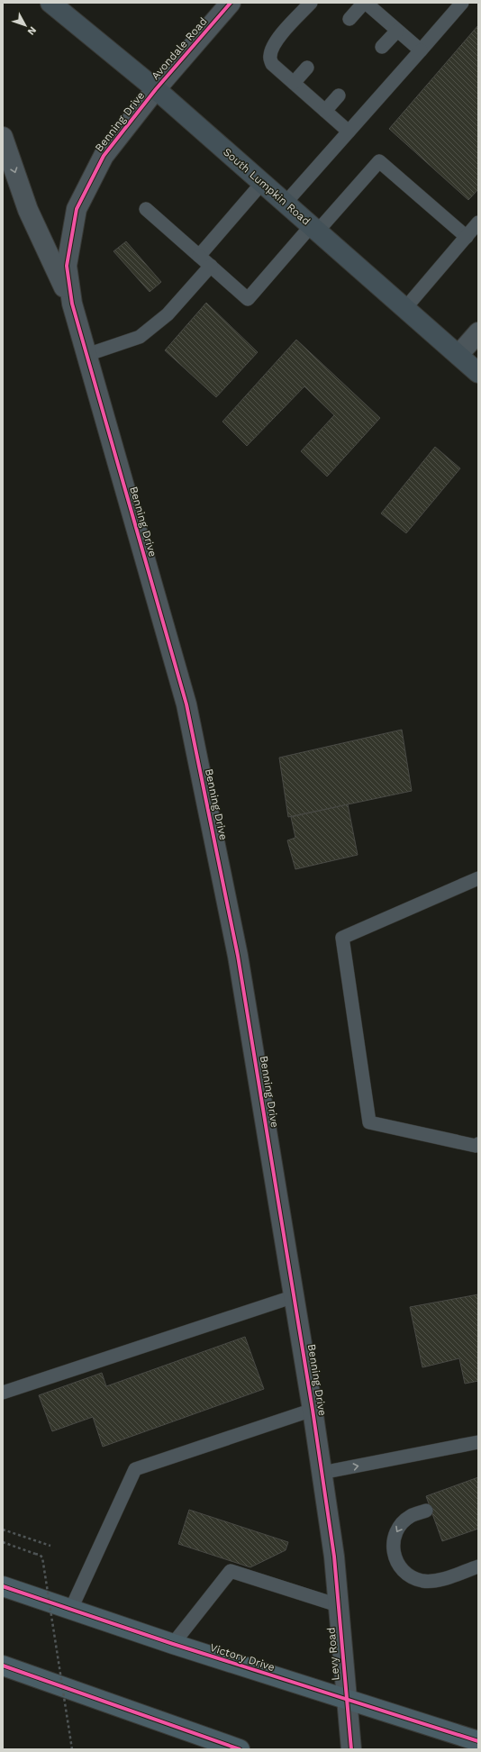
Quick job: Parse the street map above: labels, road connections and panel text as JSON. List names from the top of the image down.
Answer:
{
  "streets": {
    "highway": ["Victory Drive"],
    "main road": ["South Lumpkin Road"],
    "street": ["Avondale Road", "Benning Drive", "Levy Road"]
  },
  "crossings": [
    ["Avondale Road", "Benning Drive"],
    ["Avondale Road", "South Lumpkin Road"],
    ["Benning Drive", "South Lumpkin Road"],
    ["Benning Drive", "Levy Road"],
    ["Levy Road", "Victory Drive"]
  ],
  "north": "bottom right"
}
